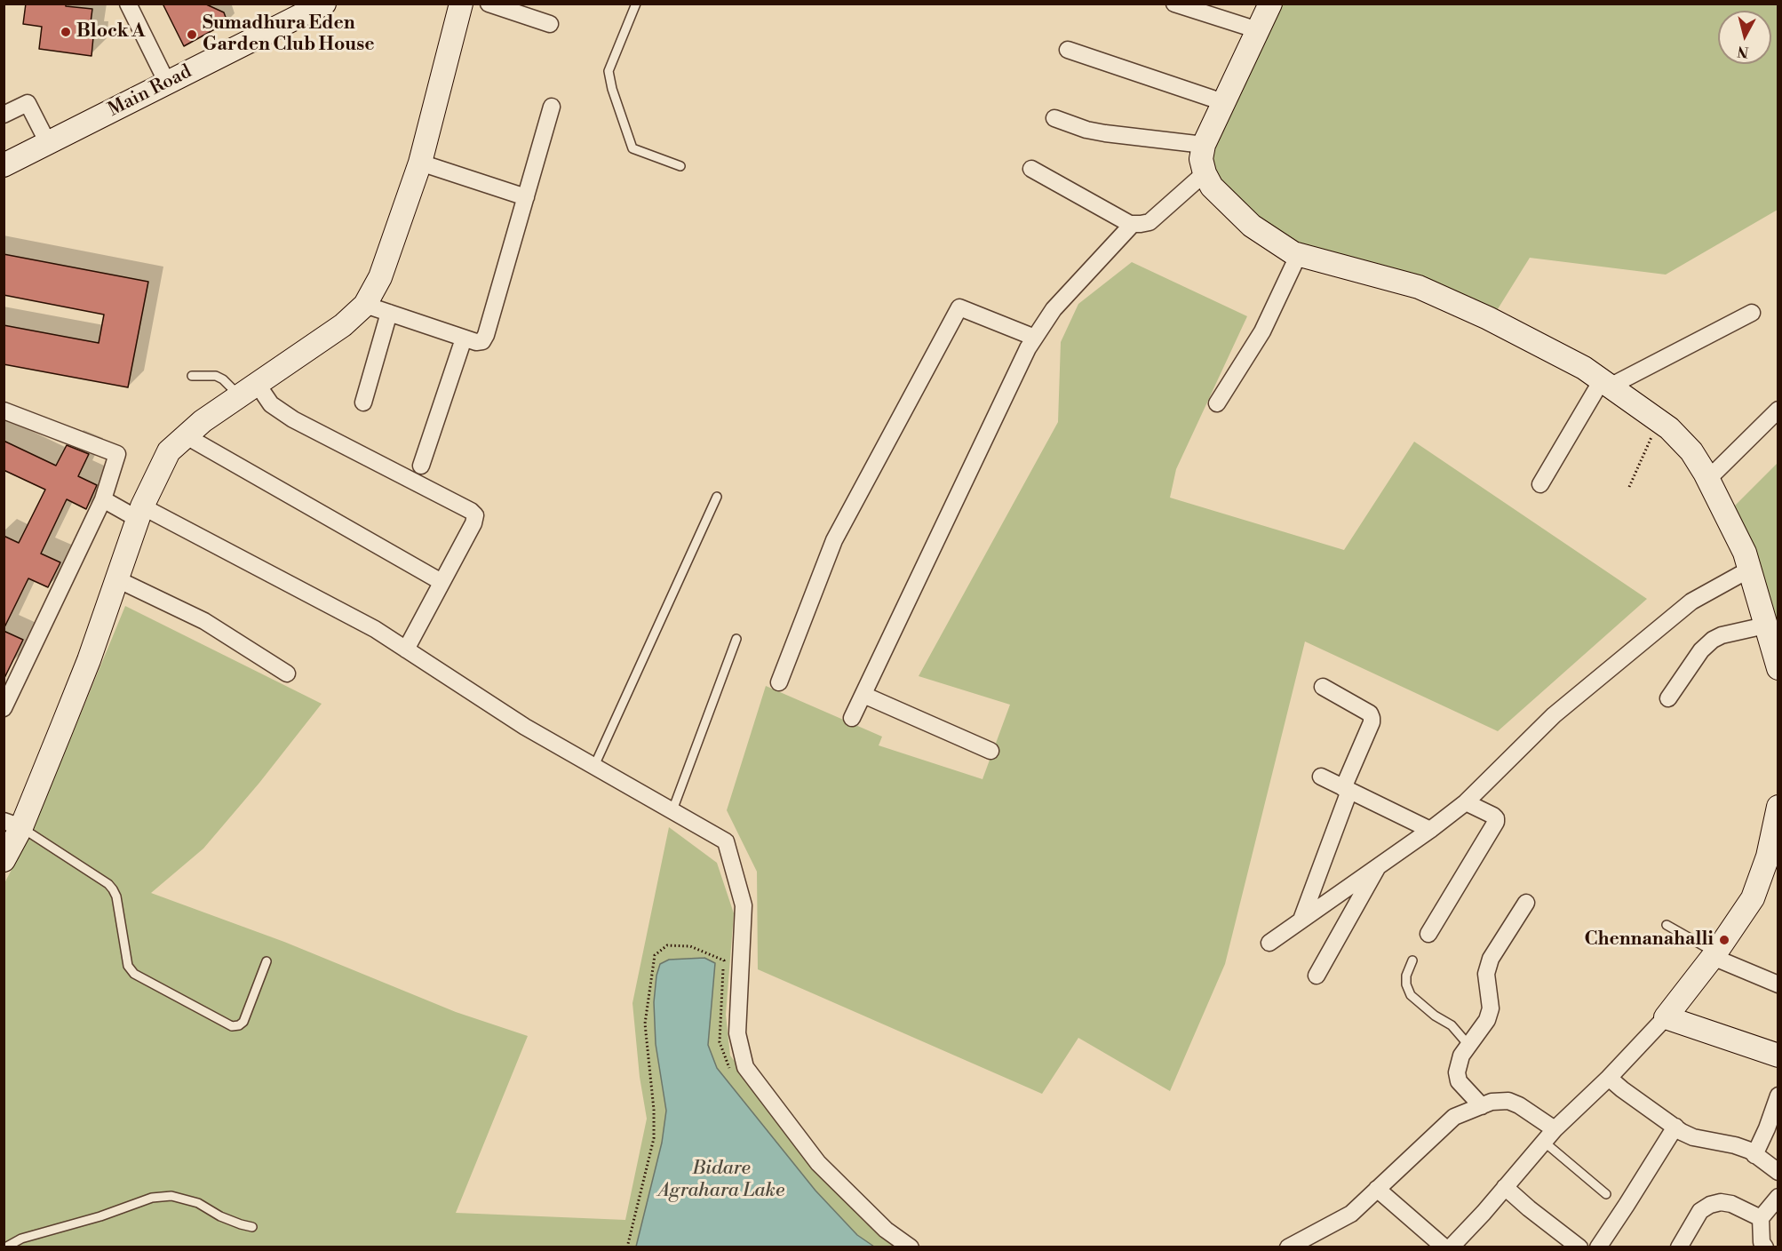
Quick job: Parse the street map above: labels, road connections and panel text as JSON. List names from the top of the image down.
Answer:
{
  "streets": {
    "street": ["Main Road"]
  },
  "water": ["Bidare Agrahara Lake"],
  "places": ["Block A", "Sumadhura Eden Garden Club House", "Chennanahalli"],
  "north": "bottom"
}
